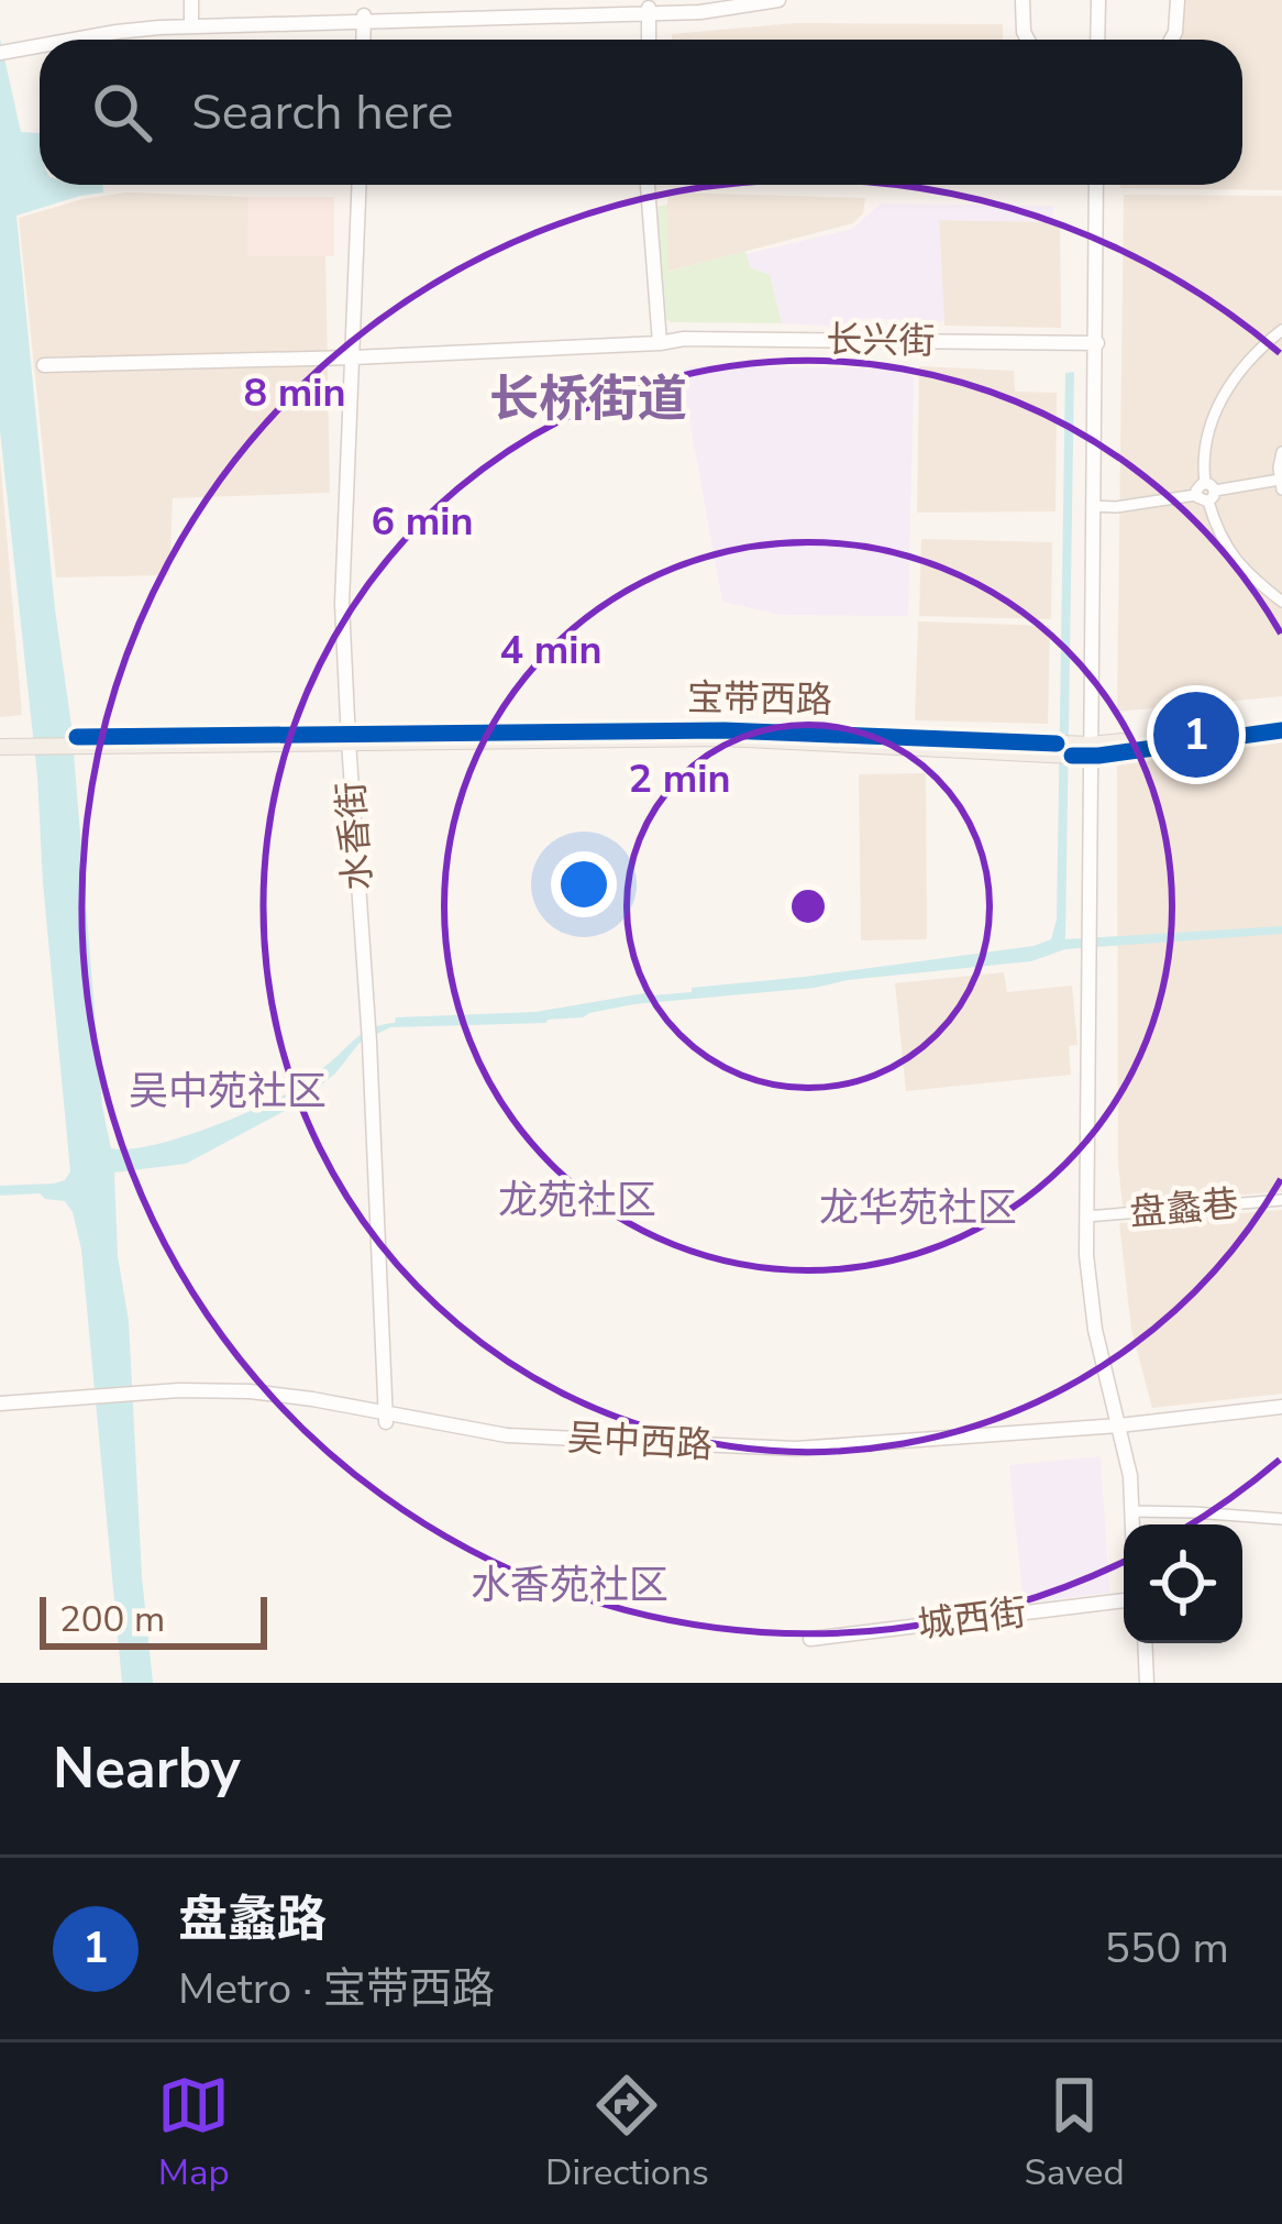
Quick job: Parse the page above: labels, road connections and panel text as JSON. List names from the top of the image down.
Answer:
{
  "streets": {
    "main road": [
      "长兴街",
      "宝带西路",
      "水香街",
      "吴中西路",
      "城西街"
    ],
    "street": ["盘蠡巷"]
  },
  "crossings": [
    ["长兴街", "水香街"],
    ["宝带西路", "水香街"],
    ["水香街", "吴中西路"]
  ],
  "districts": [
    "长桥街道",
    "吴中苑社区",
    "龙苑社区",
    "龙华苑社区",
    "水香苑社区"
  ],
  "scale_bar": "200 m",
  "page": {
    "search": "Search here",
    "pins": "1",
    "scale": "200 m",
    "heading": "Nearby",
    "list": [
      {
        "mark": "1",
        "name": "盘蠡路",
        "note": "Metro · 宝带西路",
        "value": "550 m"
      }
    ],
    "nav": ["Map", "Directions", "Saved"]
  },
  "rings": [
    "8 min",
    "6 min",
    "4 min",
    "2 min"
  ]
}
